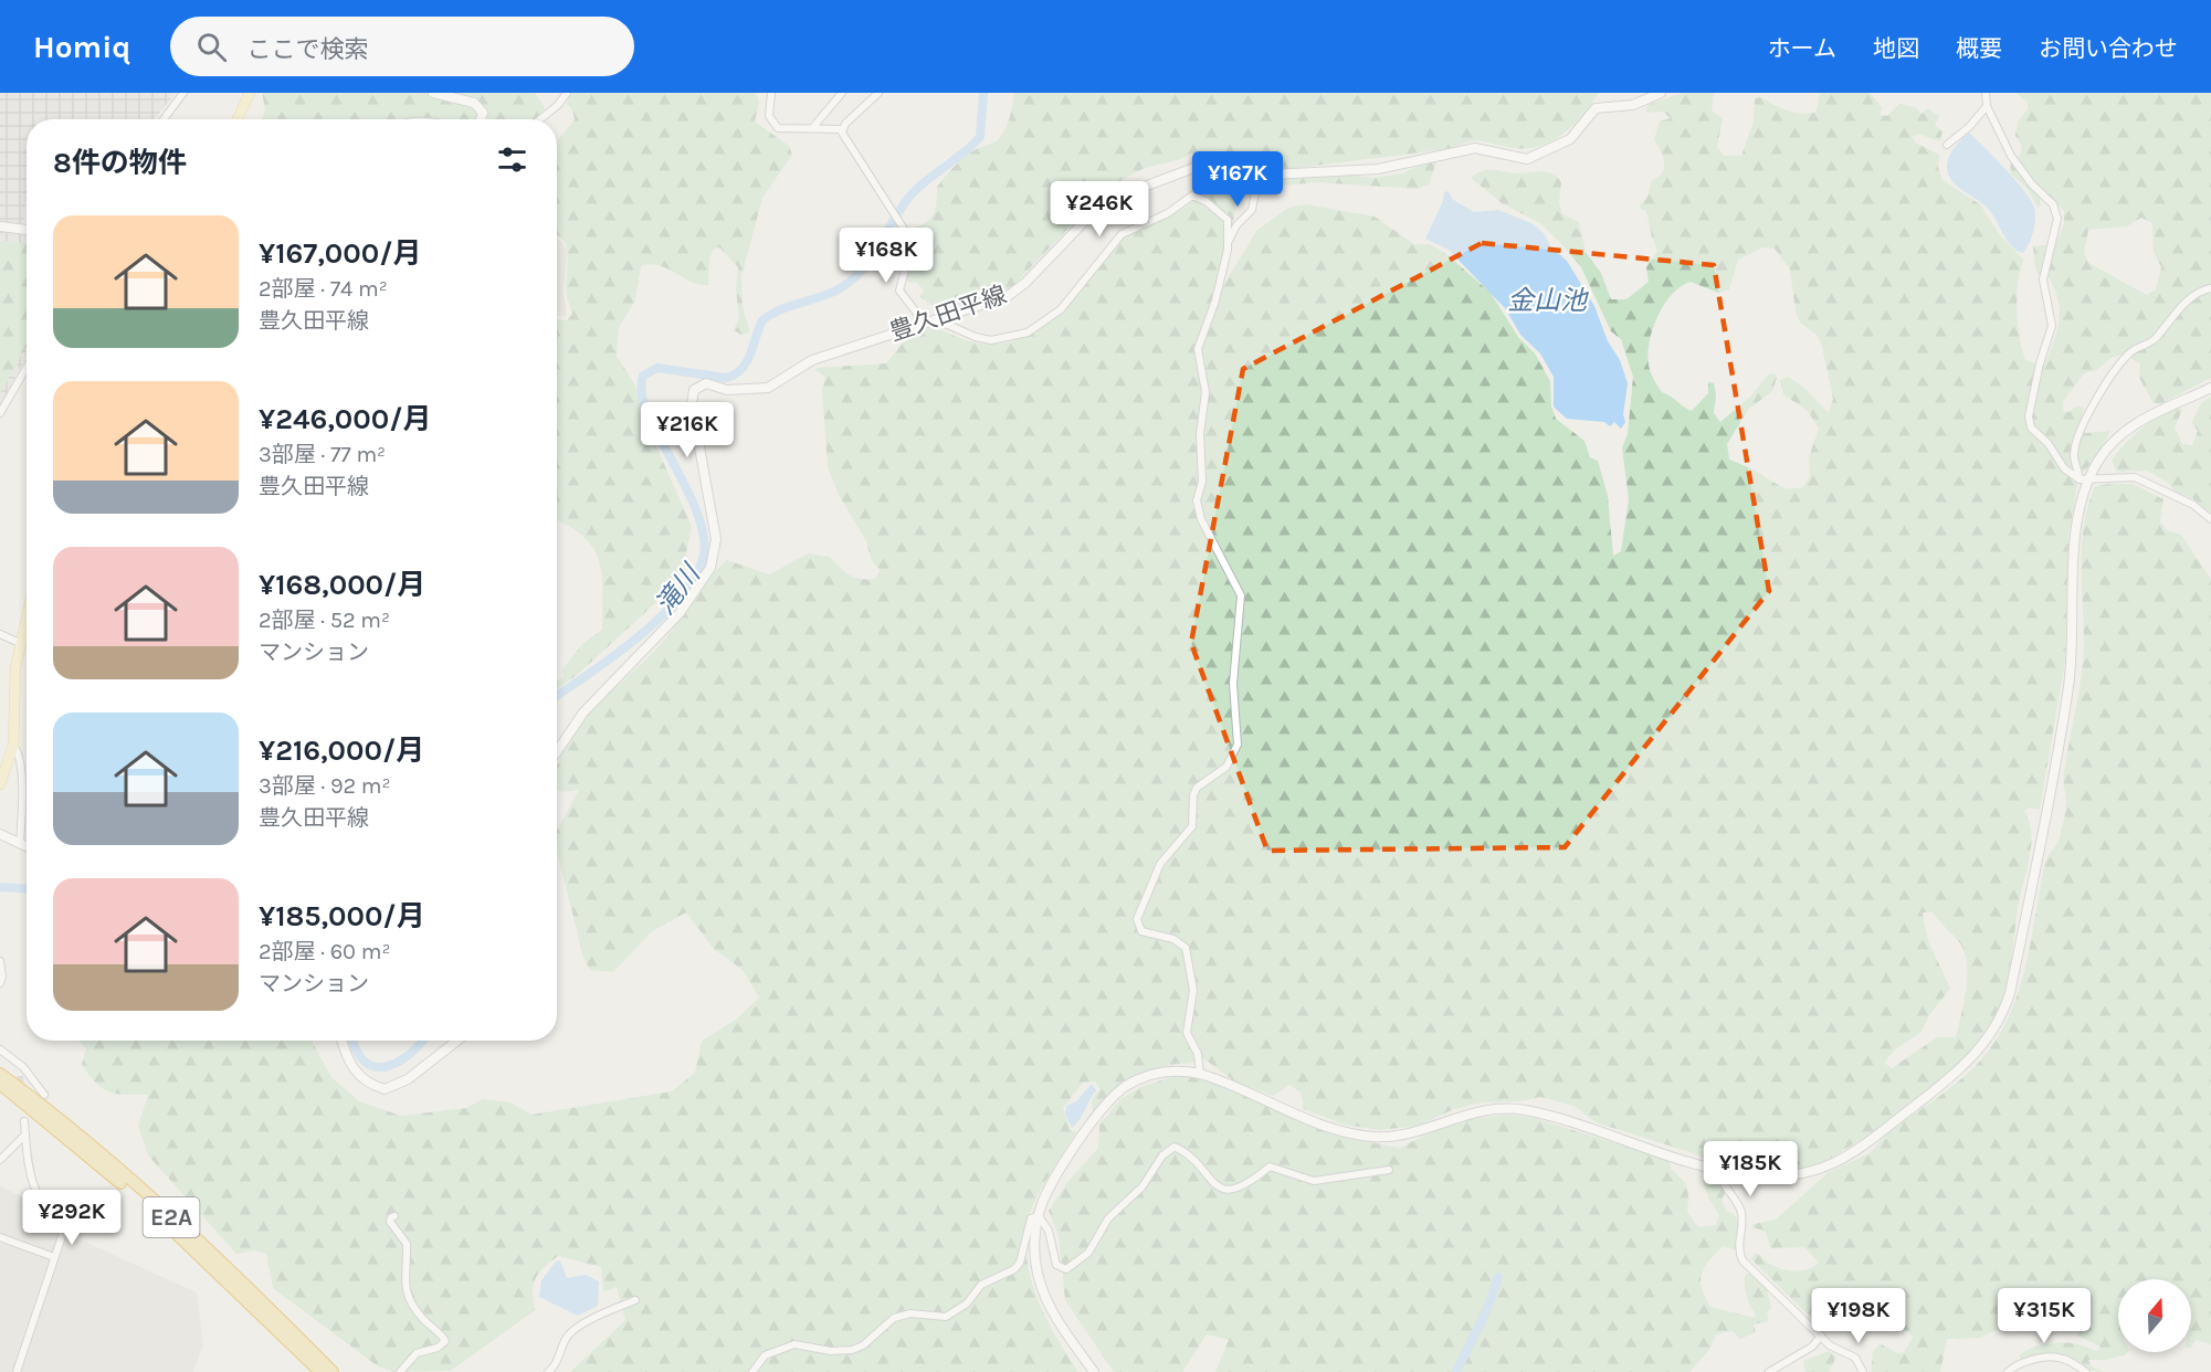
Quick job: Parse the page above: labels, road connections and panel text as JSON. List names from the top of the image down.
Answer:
{
  "streets": {
    "highway": ["E2A"],
    "street": ["豊久田平線"]
  },
  "water": ["金山池", "滝川"],
  "north": "top",
  "page": {
    "header": "Homiq",
    "search": "ここで検索",
    "nav": [
      "ホーム",
      "地図",
      "概要",
      "お問い合わせ"
    ],
    "heading": "8件の物件",
    "price": [
      "¥167K",
      "¥246K",
      "¥168K",
      "¥216K",
      "¥185K",
      "¥292K",
      "¥198K",
      "¥315K"
    ],
    "list": [
      {
        "name": "¥167,000/月",
        "note": "2部屋 · 74 m² · 豊久田平線"
      },
      {
        "name": "¥246,000/月",
        "note": "3部屋 · 77 m² · 豊久田平線"
      },
      {
        "name": "¥168,000/月",
        "note": "2部屋 · 52 m² · マンション"
      },
      {
        "name": "¥216,000/月",
        "note": "3部屋 · 92 m² · 豊久田平線"
      },
      {
        "name": "¥185,000/月",
        "note": "2部屋 · 60 m² · マンション"
      }
    ]
  }
}
